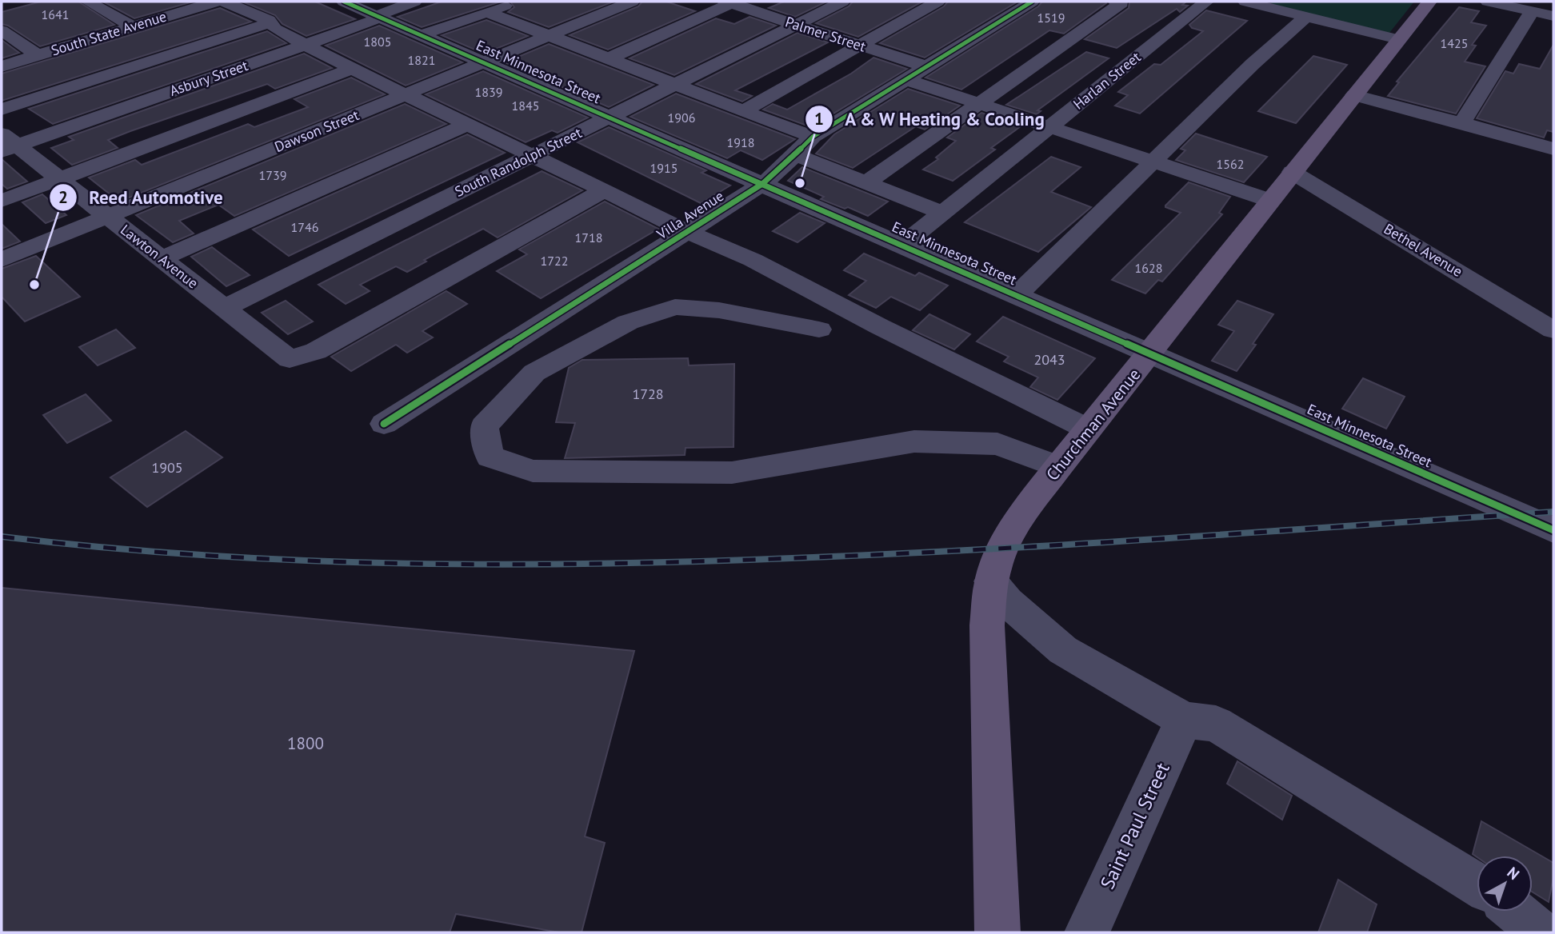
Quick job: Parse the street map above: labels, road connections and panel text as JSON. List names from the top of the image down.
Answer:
{
  "streets": {
    "main road": ["Churchman Avenue"],
    "street": [
      "South State Avenue",
      "Palmer Street",
      "East Minnesota Street",
      "Asbury Street",
      "Harlan Street",
      "Dawson Street",
      "South Randolph Street",
      "Villa Avenue",
      "Bethel Avenue",
      "Lawton Avenue",
      "Saint Paul Street"
    ]
  },
  "crossings": [
    ["Palmer Street", "South Randolph Street"],
    ["Palmer Street", "Villa Avenue"],
    ["East Minnesota Street", "Asbury Street"],
    ["East Minnesota Street", "Harlan Street"],
    ["East Minnesota Street", "Dawson Street"],
    ["East Minnesota Street", "South Randolph Street"],
    ["East Minnesota Street", "Villa Avenue"],
    ["East Minnesota Street", "Churchman Avenue"],
    ["Asbury Street", "Lawton Avenue"],
    ["Dawson Street", "Lawton Avenue"],
    ["South Randolph Street", "Lawton Avenue"],
    ["Bethel Avenue", "Churchman Avenue"]
  ],
  "places": ["A & W Heating & Cooling", "Reed Automotive"],
  "house_numbers": [
    "1641",
    "1519",
    "1805",
    "1425",
    "1821",
    "1839",
    "1845",
    "1906",
    "1918",
    "1562",
    "1915",
    "1739",
    "1746",
    "1718",
    "1722",
    "1628",
    "2043",
    "1728",
    "1905",
    "1800"
  ],
  "north": "top right"
}
